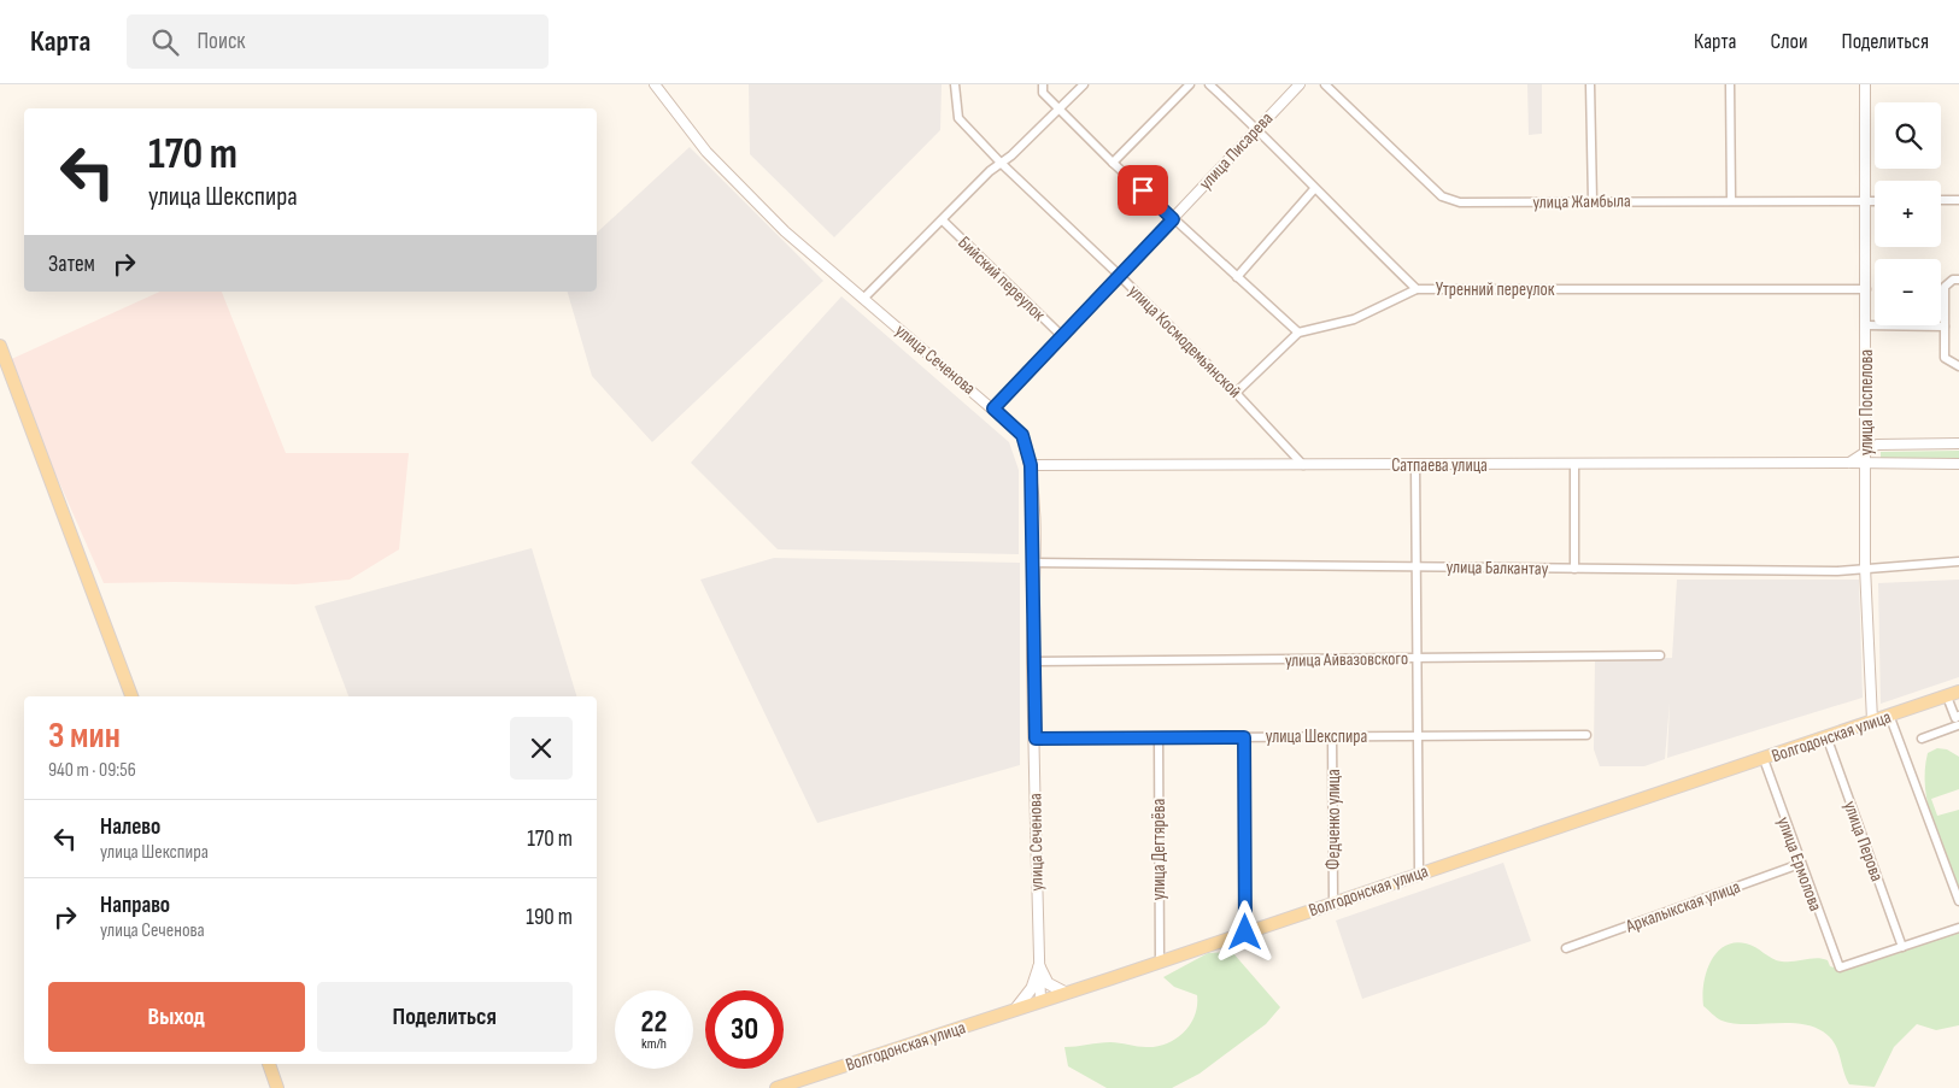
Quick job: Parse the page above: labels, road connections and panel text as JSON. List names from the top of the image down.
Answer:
{
  "streets": {
    "main road": ["Волгодонская улица"],
    "street": [
      "улица Писарева",
      "улица Жамбыла",
      "Бийский переулок",
      "Утренний переулок",
      "улица Космодемьянской",
      "улица Сеченова",
      "улица Поспелова",
      "Сатпаева улица",
      "улица Балкантау",
      "улица Айвазовского",
      "улица Шекспира",
      "Федченко улица",
      "улица Перова",
      "улица Дегтярёва",
      "улица Ермолова",
      "Аркалыкская улица"
    ]
  },
  "crossings": [
    ["улица Писарева", "Бийский переулок"],
    ["улица Писарева", "Утренний переулок"],
    ["улица Писарева", "улица Космодемьянской"],
    ["улица Писарева", "улица Сеченова"],
    ["улица Жамбыла", "улица Поспелова"],
    ["Утренний переулок", "улица Поспелова"],
    ["улица Космодемьянской", "Сатпаева улица"],
    ["улица Сеченова", "Сатпаева улица"],
    ["улица Сеченова", "улица Балкантау"],
    ["улица Сеченова", "улица Айвазовского"],
    ["улица Сеченова", "улица Шекспира"],
    ["улица Сеченова", "Волгодонская улица"],
    ["улица Поспелова", "Сатпаева улица"],
    ["улица Поспелова", "улица Балкантау"],
    ["улица Поспелова", "Волгодонская улица"],
    ["улица Шекспира", "Федченко улица"],
    ["улица Шекспира", "улица Дегтярёва"],
    ["Волгодонская улица", "Федченко улица"],
    ["Волгодонская улица", "улица Перова"],
    ["Волгодонская улица", "улица Дегтярёва"],
    ["Волгодонская улица", "улица Ермолова"],
    ["улица Перова", "улица Ермолова"],
    ["улица Ермолова", "Аркалыкская улица"]
  ],
  "page": {
    "header": "Карта",
    "search": "Поиск",
    "nav": ["Карта", "Слои", "Поделиться"],
    "map_buttons": ["+", "−"],
    "turn": ["170 m", "улица Шекспира"],
    "then": "Затем",
    "heading": ["3 мин", "940 m · 09:56"],
    "list": [
      {
        "name": "Налево",
        "note": "улица Шекспира",
        "value": "170 m"
      },
      {
        "name": "Направо",
        "note": "улица Сеченова",
        "value": "190 m"
      }
    ],
    "buttons": ["Выход", "Поделиться"],
    "speed": "22 km/h",
    "limit": "30"
  }
}
